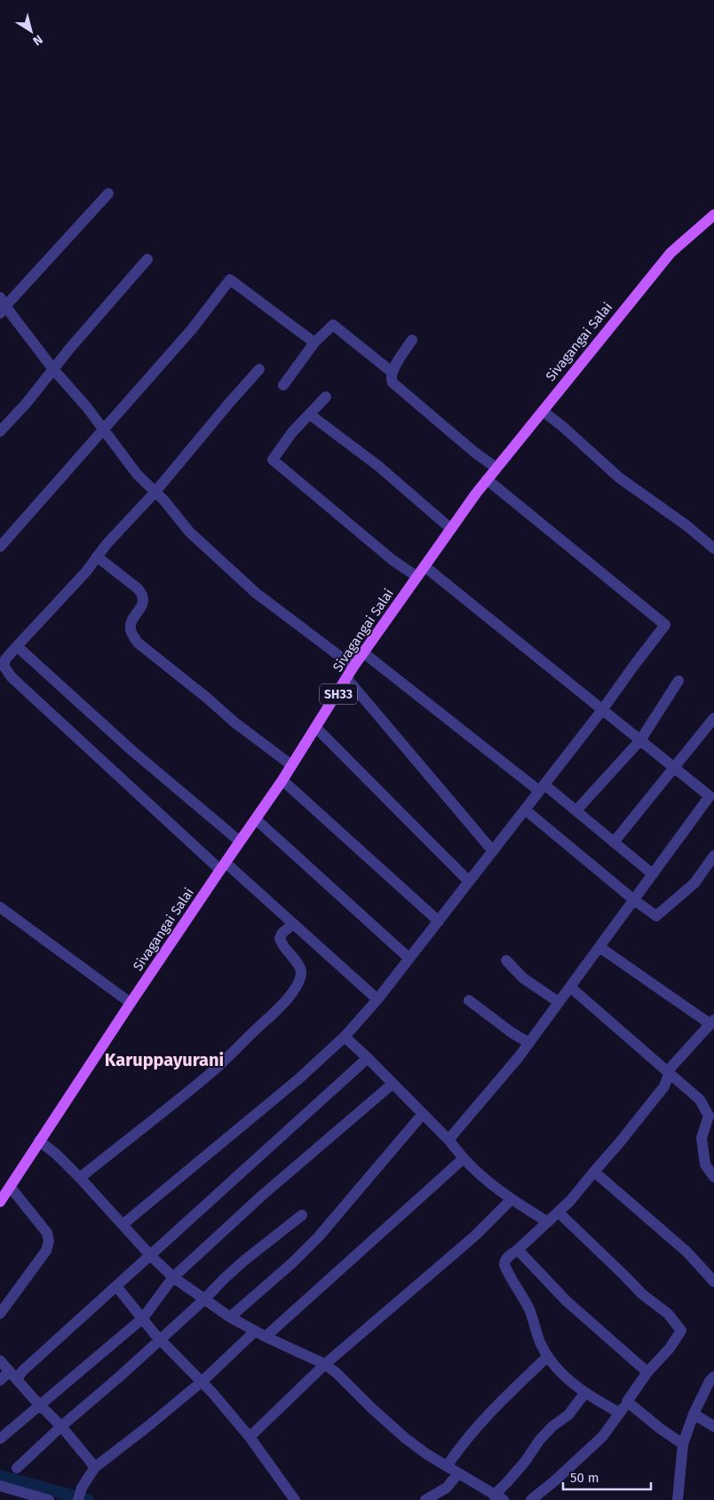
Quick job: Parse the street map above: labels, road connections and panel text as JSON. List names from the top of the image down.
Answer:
{
  "streets": {
    "main road": ["Sivagangai Salai", "SH33"]
  },
  "districts": ["Karuppayurani"],
  "scale_bar": "50 m",
  "north": "bottom right"
}
